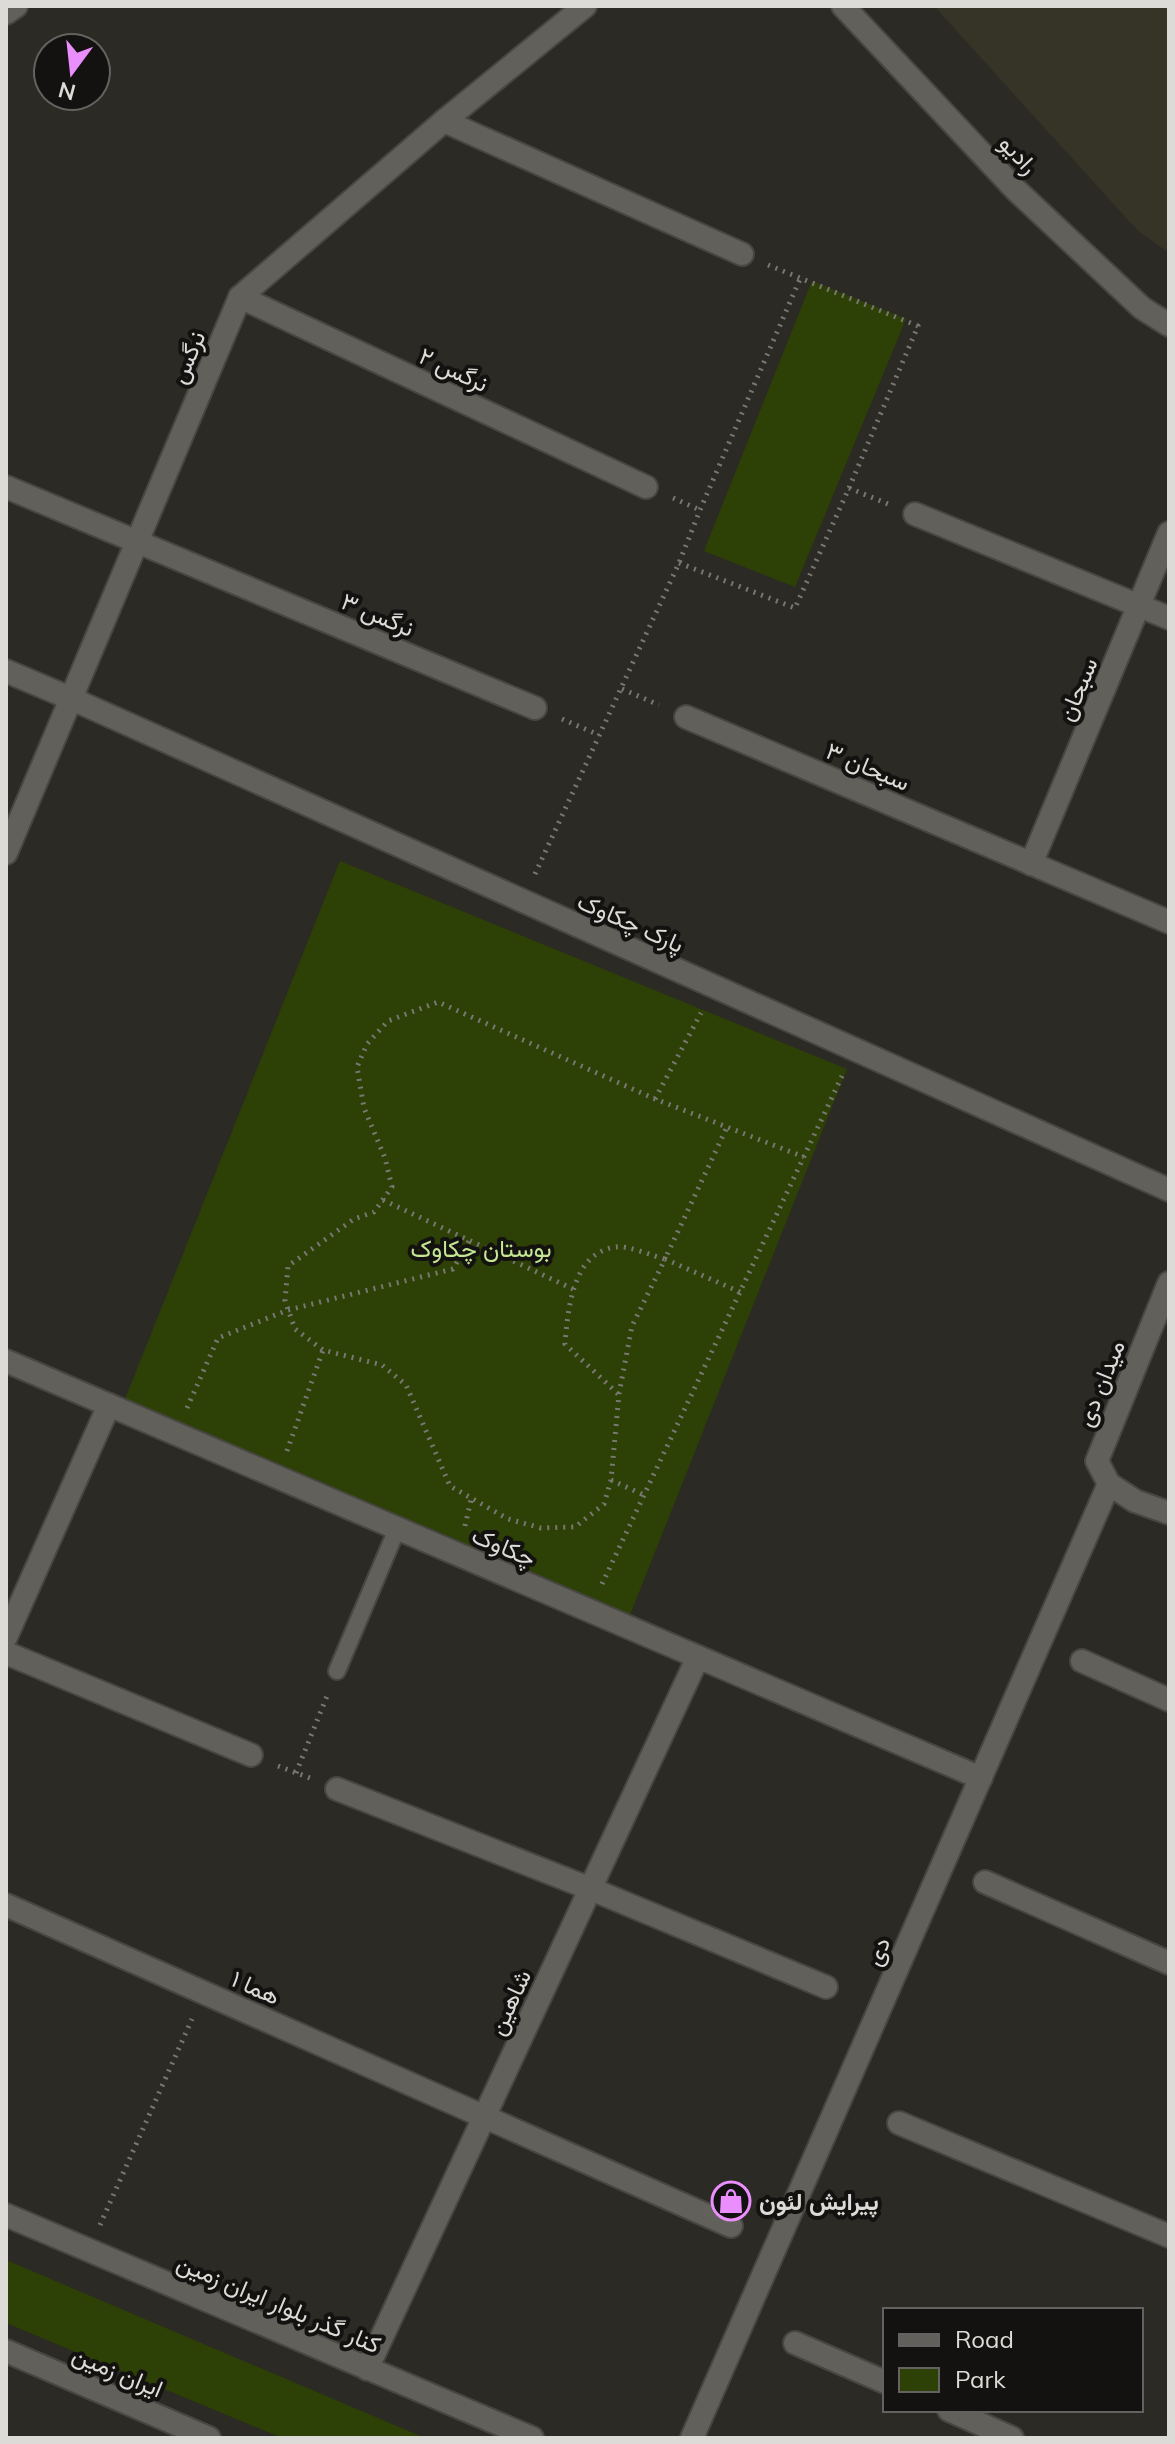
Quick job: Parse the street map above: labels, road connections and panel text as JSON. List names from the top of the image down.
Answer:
{
  "streets": {
    "street": [
      "رادیو",
      "نرگس",
      "نرگس ۲",
      "نرگس ۳",
      "سبحان",
      "سبحان ۳",
      "پارک چکاوک",
      "میدان دی",
      "چکاوک",
      "دی",
      "هما ۱",
      "شاهین",
      "کنار گذر بلوار ایران زمین",
      "ایران زمین"
    ]
  },
  "crossings": [
    ["نرگس", "نرگس ۲"],
    ["نرگس", "نرگس ۳"],
    ["نرگس", "پارک چکاوک"],
    ["سبحان", "سبحان ۳"],
    ["میدان دی", "دی"],
    ["چکاوک", "دی"],
    ["چکاوک", "شاهین"],
    ["هما ۱", "شاهین"],
    ["شاهین", "کنار گذر بلوار ایران زمین"]
  ],
  "parks": ["بوستان چکاوک"],
  "places": {
    "shop": ["پیرایش لئون"]
  },
  "legend": ["Road", "Park"],
  "north": "bottom"
}
